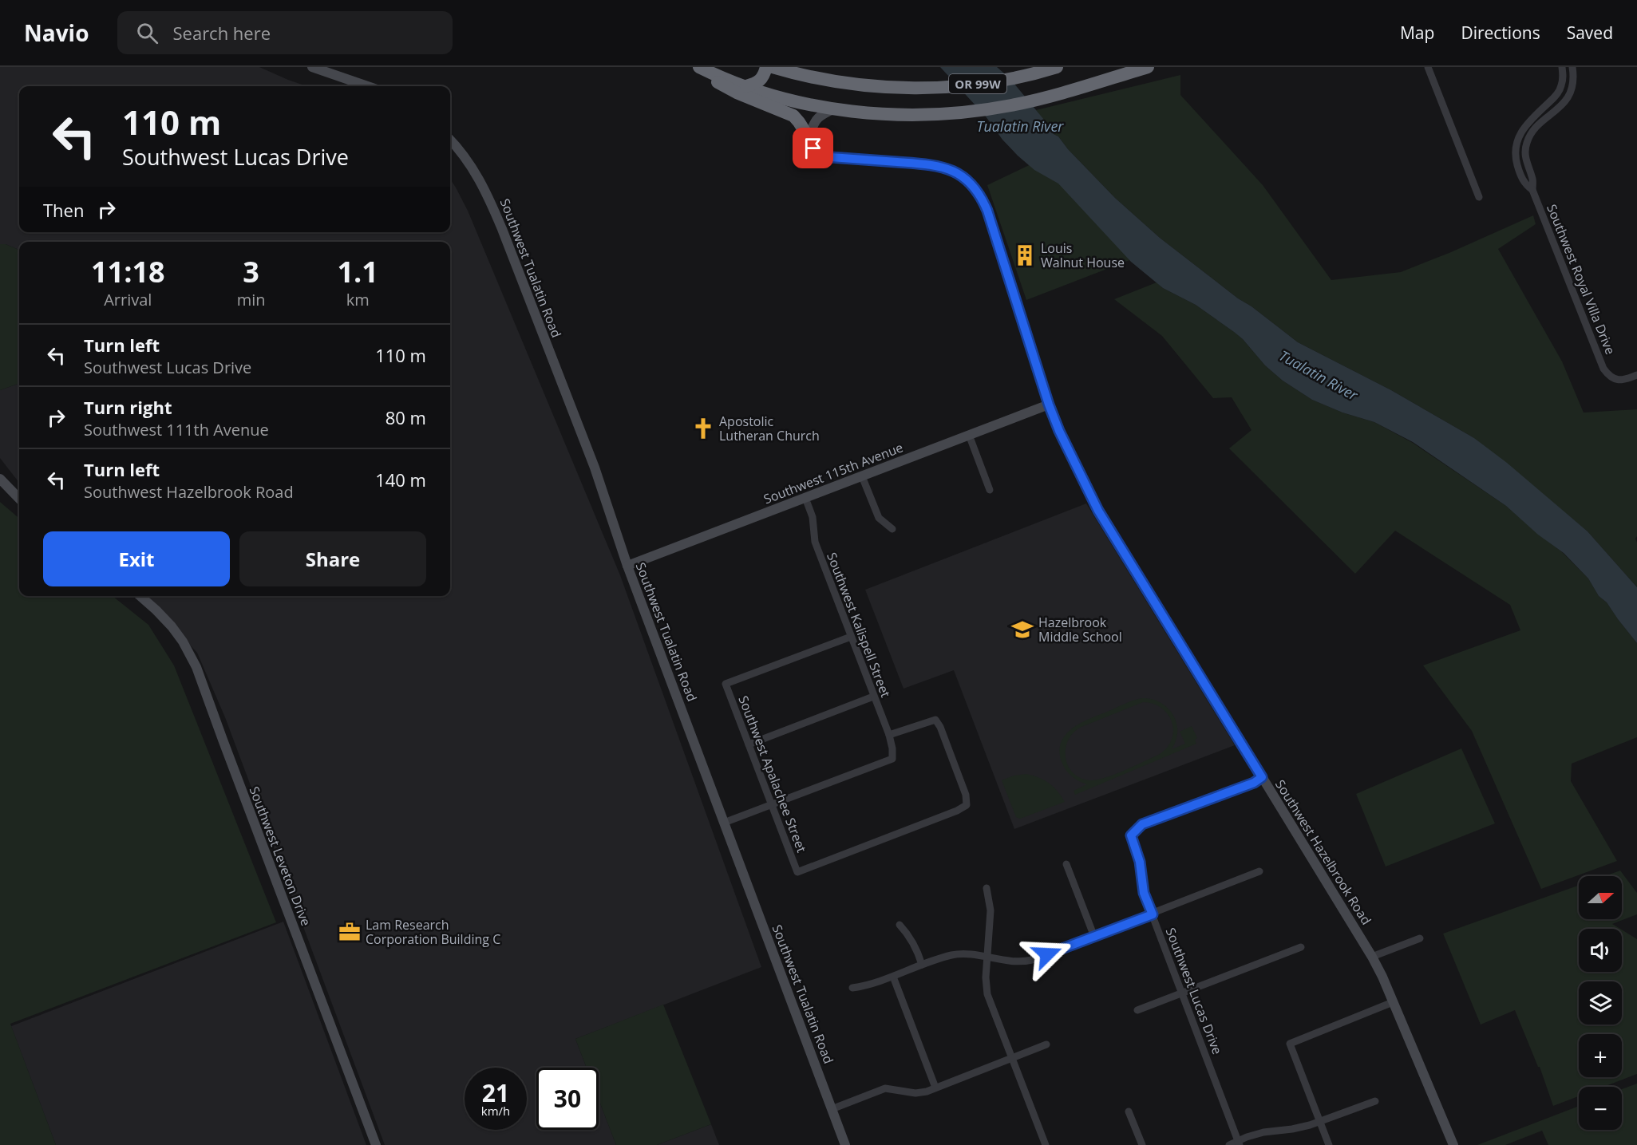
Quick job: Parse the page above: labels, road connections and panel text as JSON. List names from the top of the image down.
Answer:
{
  "streets": {
    "highway": ["OR 99W"],
    "street": [
      "Southwest Tualatin Road",
      "Southwest Royal Villa Drive",
      "Southwest 115th Avenue",
      "Southwest Kalispell Street",
      "Southwest Apalachee Street",
      "Southwest Hazelbrook Road",
      "Southwest Leveton Drive",
      "Southwest Lucas Drive"
    ]
  },
  "crossings": [
    ["Southwest Tualatin Road", "Southwest 115th Avenue"],
    ["Southwest 115th Avenue", "Southwest Kalispell Street"],
    ["Southwest 115th Avenue", "Southwest Hazelbrook Road"],
    ["Southwest Kalispell Street", "Southwest Apalachee Street"],
    ["Southwest Hazelbrook Road", "Southwest Lucas Drive"]
  ],
  "water": ["Tualatin River"],
  "places": {
    "building": ["Louis Walnut House"],
    "church": ["Apostolic Lutheran Church"],
    "school or university": ["Hazelbrook Middle School"],
    "office": ["Lam Research Corporation Building C"]
  },
  "north": "right",
  "page": {
    "header": "Navio",
    "search": "Search here",
    "nav": ["Map", "Directions", "Saved"],
    "turn": ["110 m", "Southwest Lucas Drive"],
    "then": "Then",
    "eta": [
      "11:18",
      "Arrival",
      "3",
      "min",
      "1.1",
      "km"
    ],
    "list": [
      {
        "name": "Turn left",
        "note": "Southwest Lucas Drive",
        "value": "110 m"
      },
      {
        "name": "Turn right",
        "note": "Southwest 111th Avenue",
        "value": "80 m"
      },
      {
        "name": "Turn left",
        "note": "Southwest Hazelbrook Road",
        "value": "140 m"
      }
    ],
    "buttons": ["Exit", "Share"],
    "map_buttons": ["+", "−"],
    "speed": "21 km/h",
    "limit": "30"
  }
}
